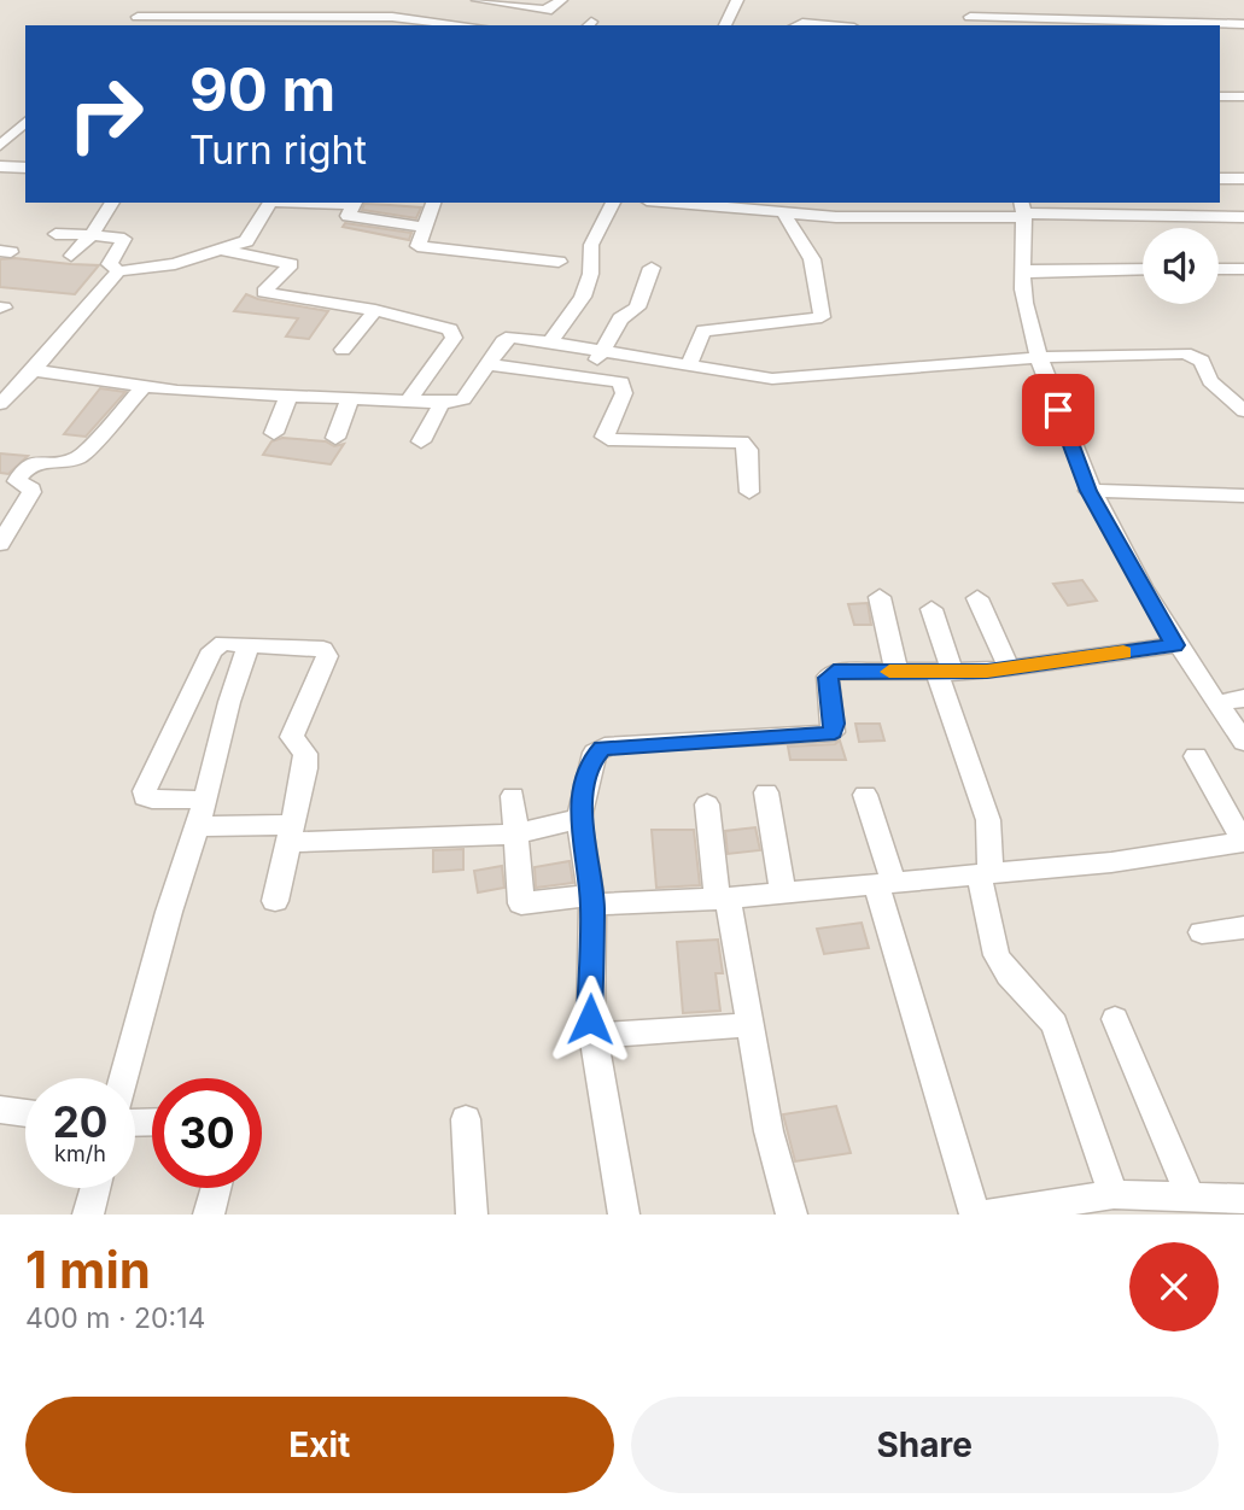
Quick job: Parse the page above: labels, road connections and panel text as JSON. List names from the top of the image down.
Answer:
{
  "page": {
    "turn": ["90 m", "Turn right"],
    "speed": "20 km/h",
    "limit": "30",
    "heading": ["1 min", "400 m · 20:14"],
    "buttons": ["Exit", "Share"]
  }
}
